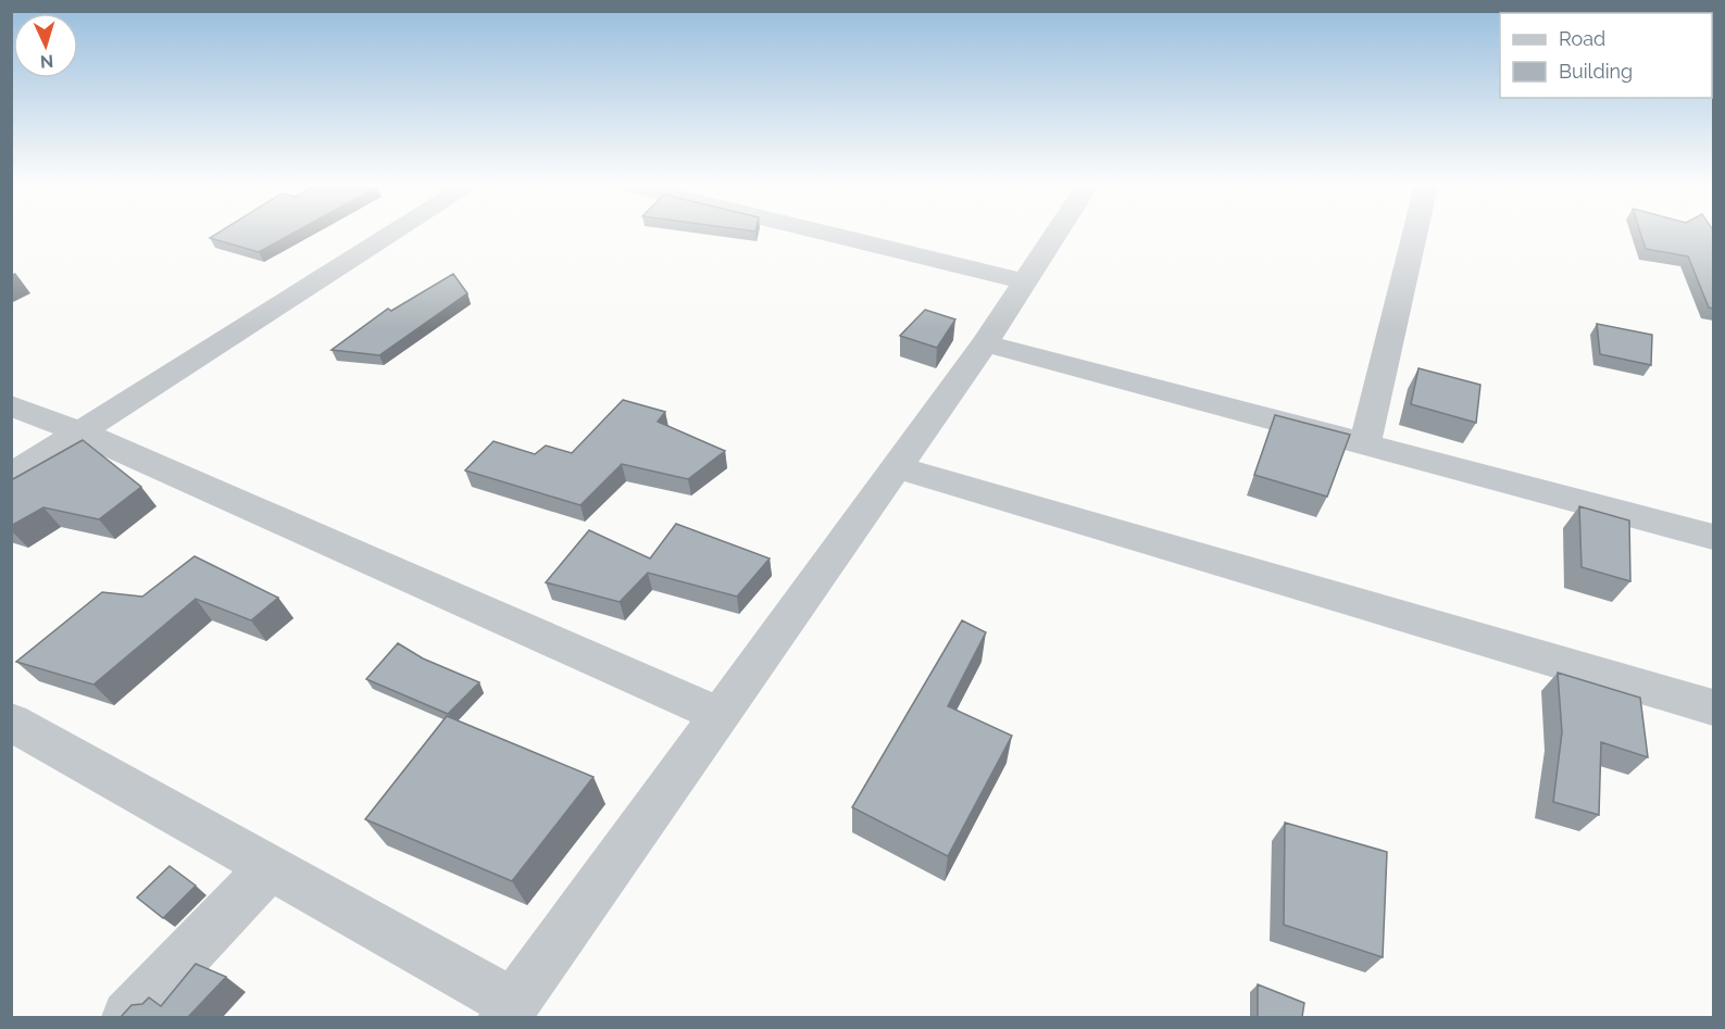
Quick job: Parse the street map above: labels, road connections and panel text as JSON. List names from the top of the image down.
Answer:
{
  "legend": ["Road", "Building"],
  "north": "bottom"
}
